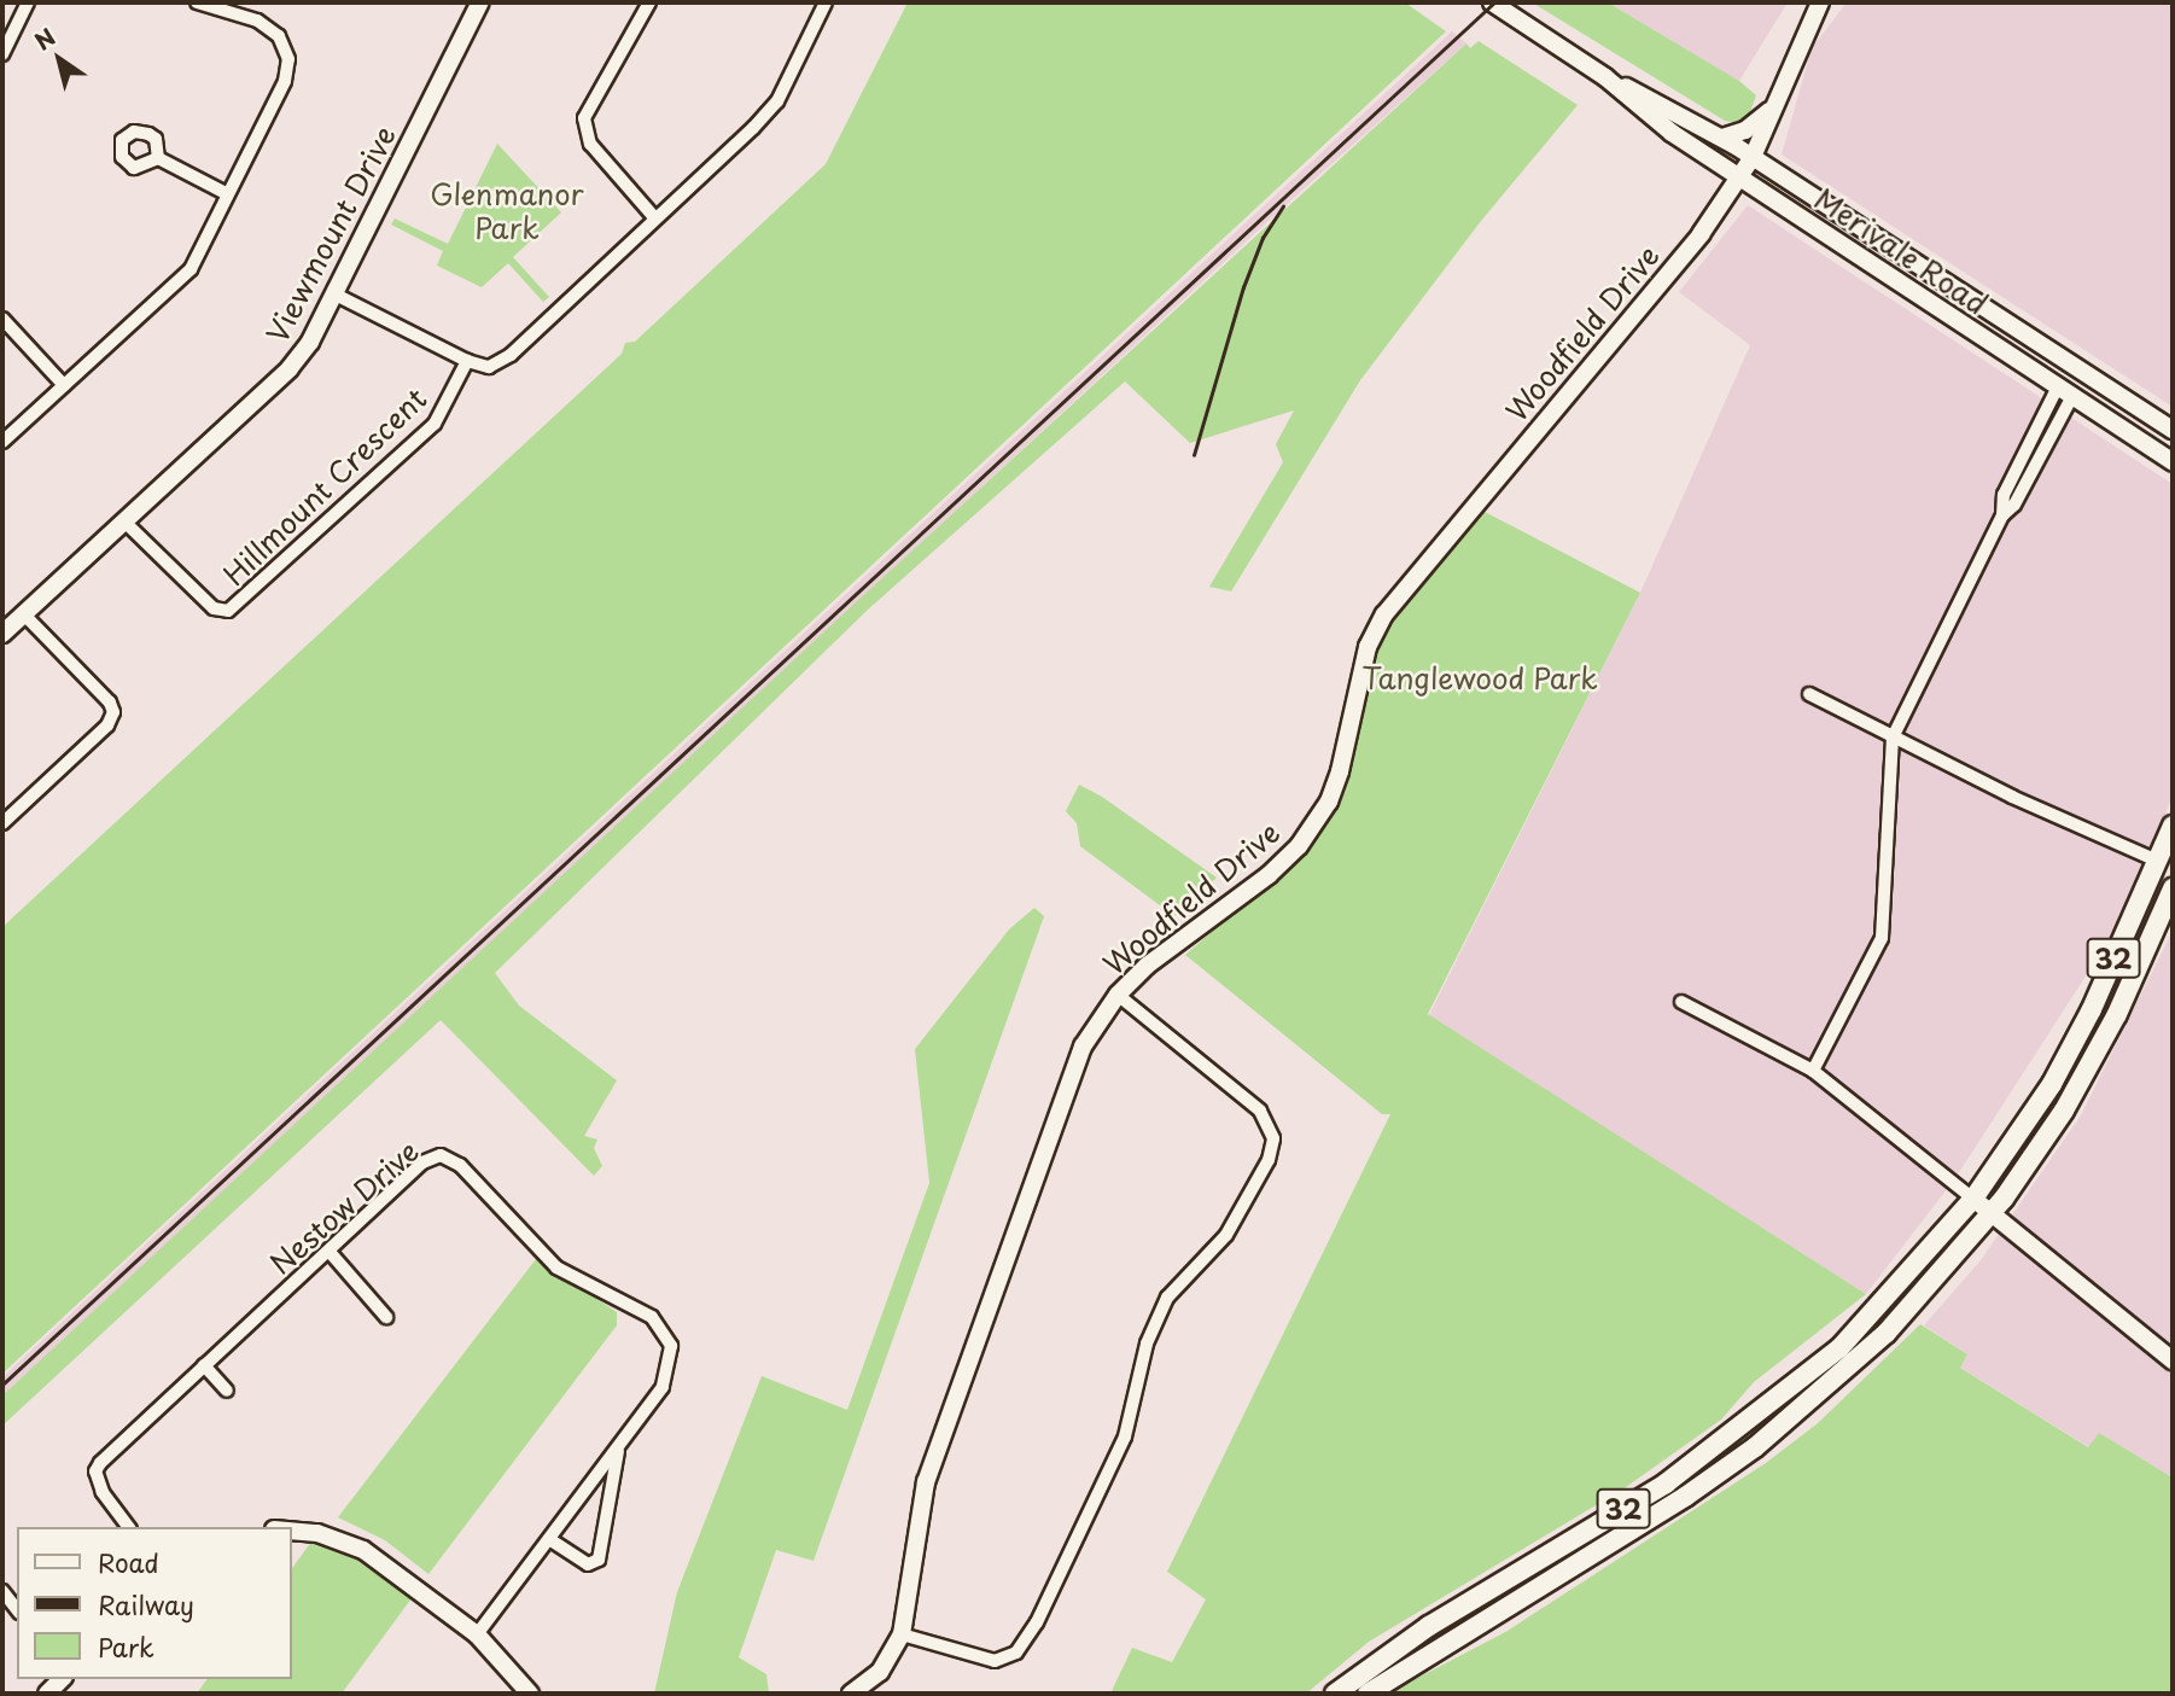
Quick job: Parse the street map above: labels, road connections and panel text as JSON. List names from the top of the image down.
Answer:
{
  "streets": {
    "main road": ["32"],
    "street": [
      "Viewmount Drive",
      "Merivale Road",
      "Woodfield Drive",
      "Hillmount Crescent",
      "Nestow Drive"
    ]
  },
  "crossings": [
    ["Viewmount Drive", "Hillmount Crescent"],
    ["Merivale Road", "Woodfield Drive"]
  ],
  "parks": ["Glenmanor Park", "Tanglewood Park"],
  "legend": ["Road", "Railway", "Park"],
  "north": "top left"
}
